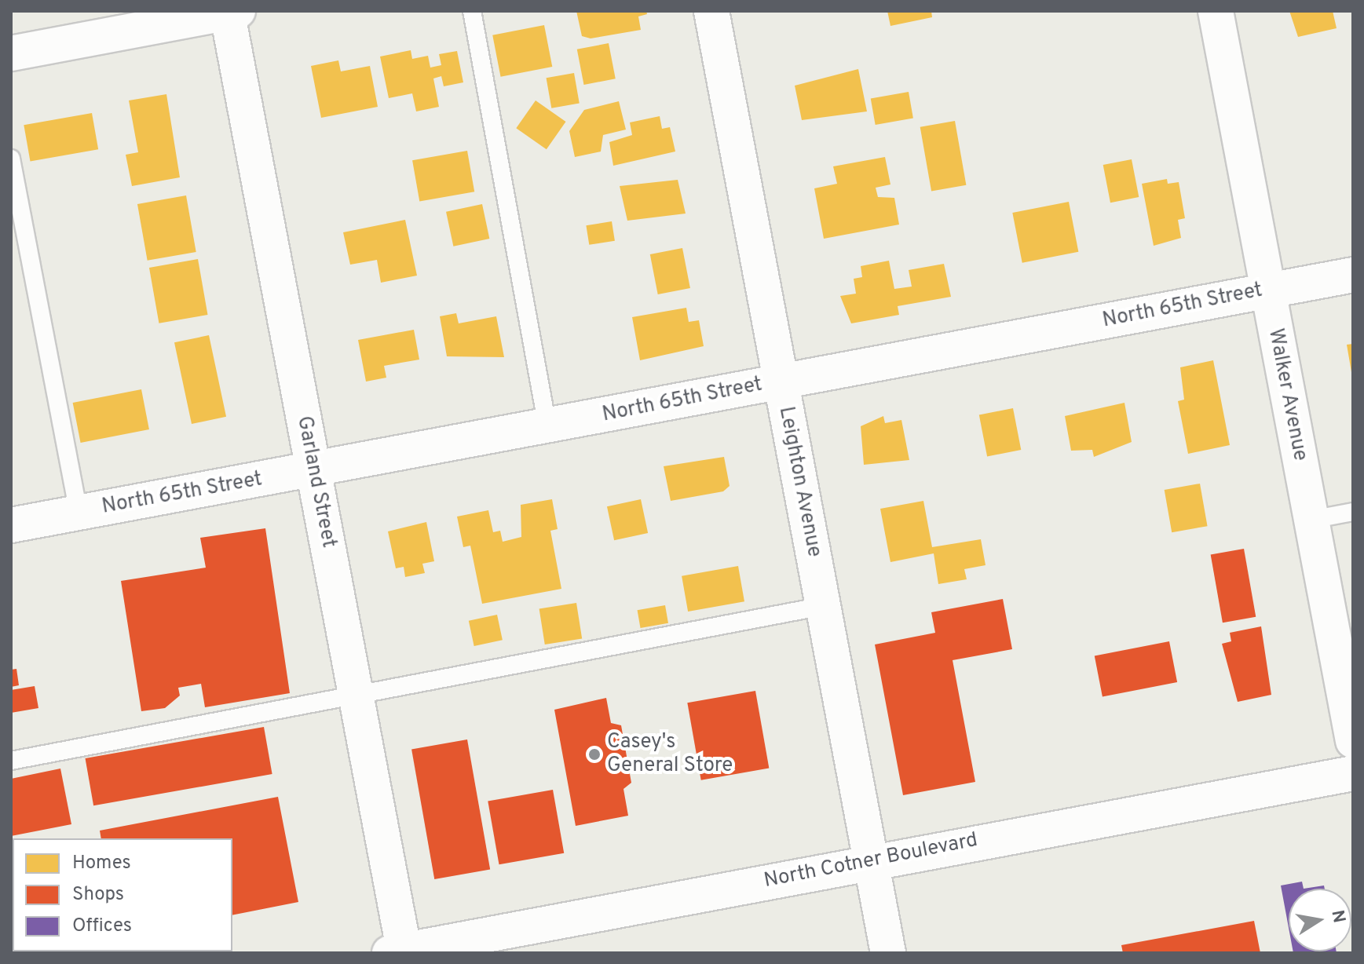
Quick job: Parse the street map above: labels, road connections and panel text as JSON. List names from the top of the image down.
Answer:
{
  "streets": {
    "street": [
      "North 65th Street",
      "Walker Avenue",
      "Garland Street",
      "Leighton Avenue",
      "North Cotner Boulevard"
    ]
  },
  "crossings": [
    ["North 65th Street", "Walker Avenue"],
    ["North 65th Street", "Garland Street"],
    ["North 65th Street", "Leighton Avenue"],
    ["Garland Street", "North Cotner Boulevard"],
    ["Leighton Avenue", "North Cotner Boulevard"]
  ],
  "places": ["Casey's General Store"],
  "legend": ["Homes", "Shops", "Offices"],
  "north": "right"
}
